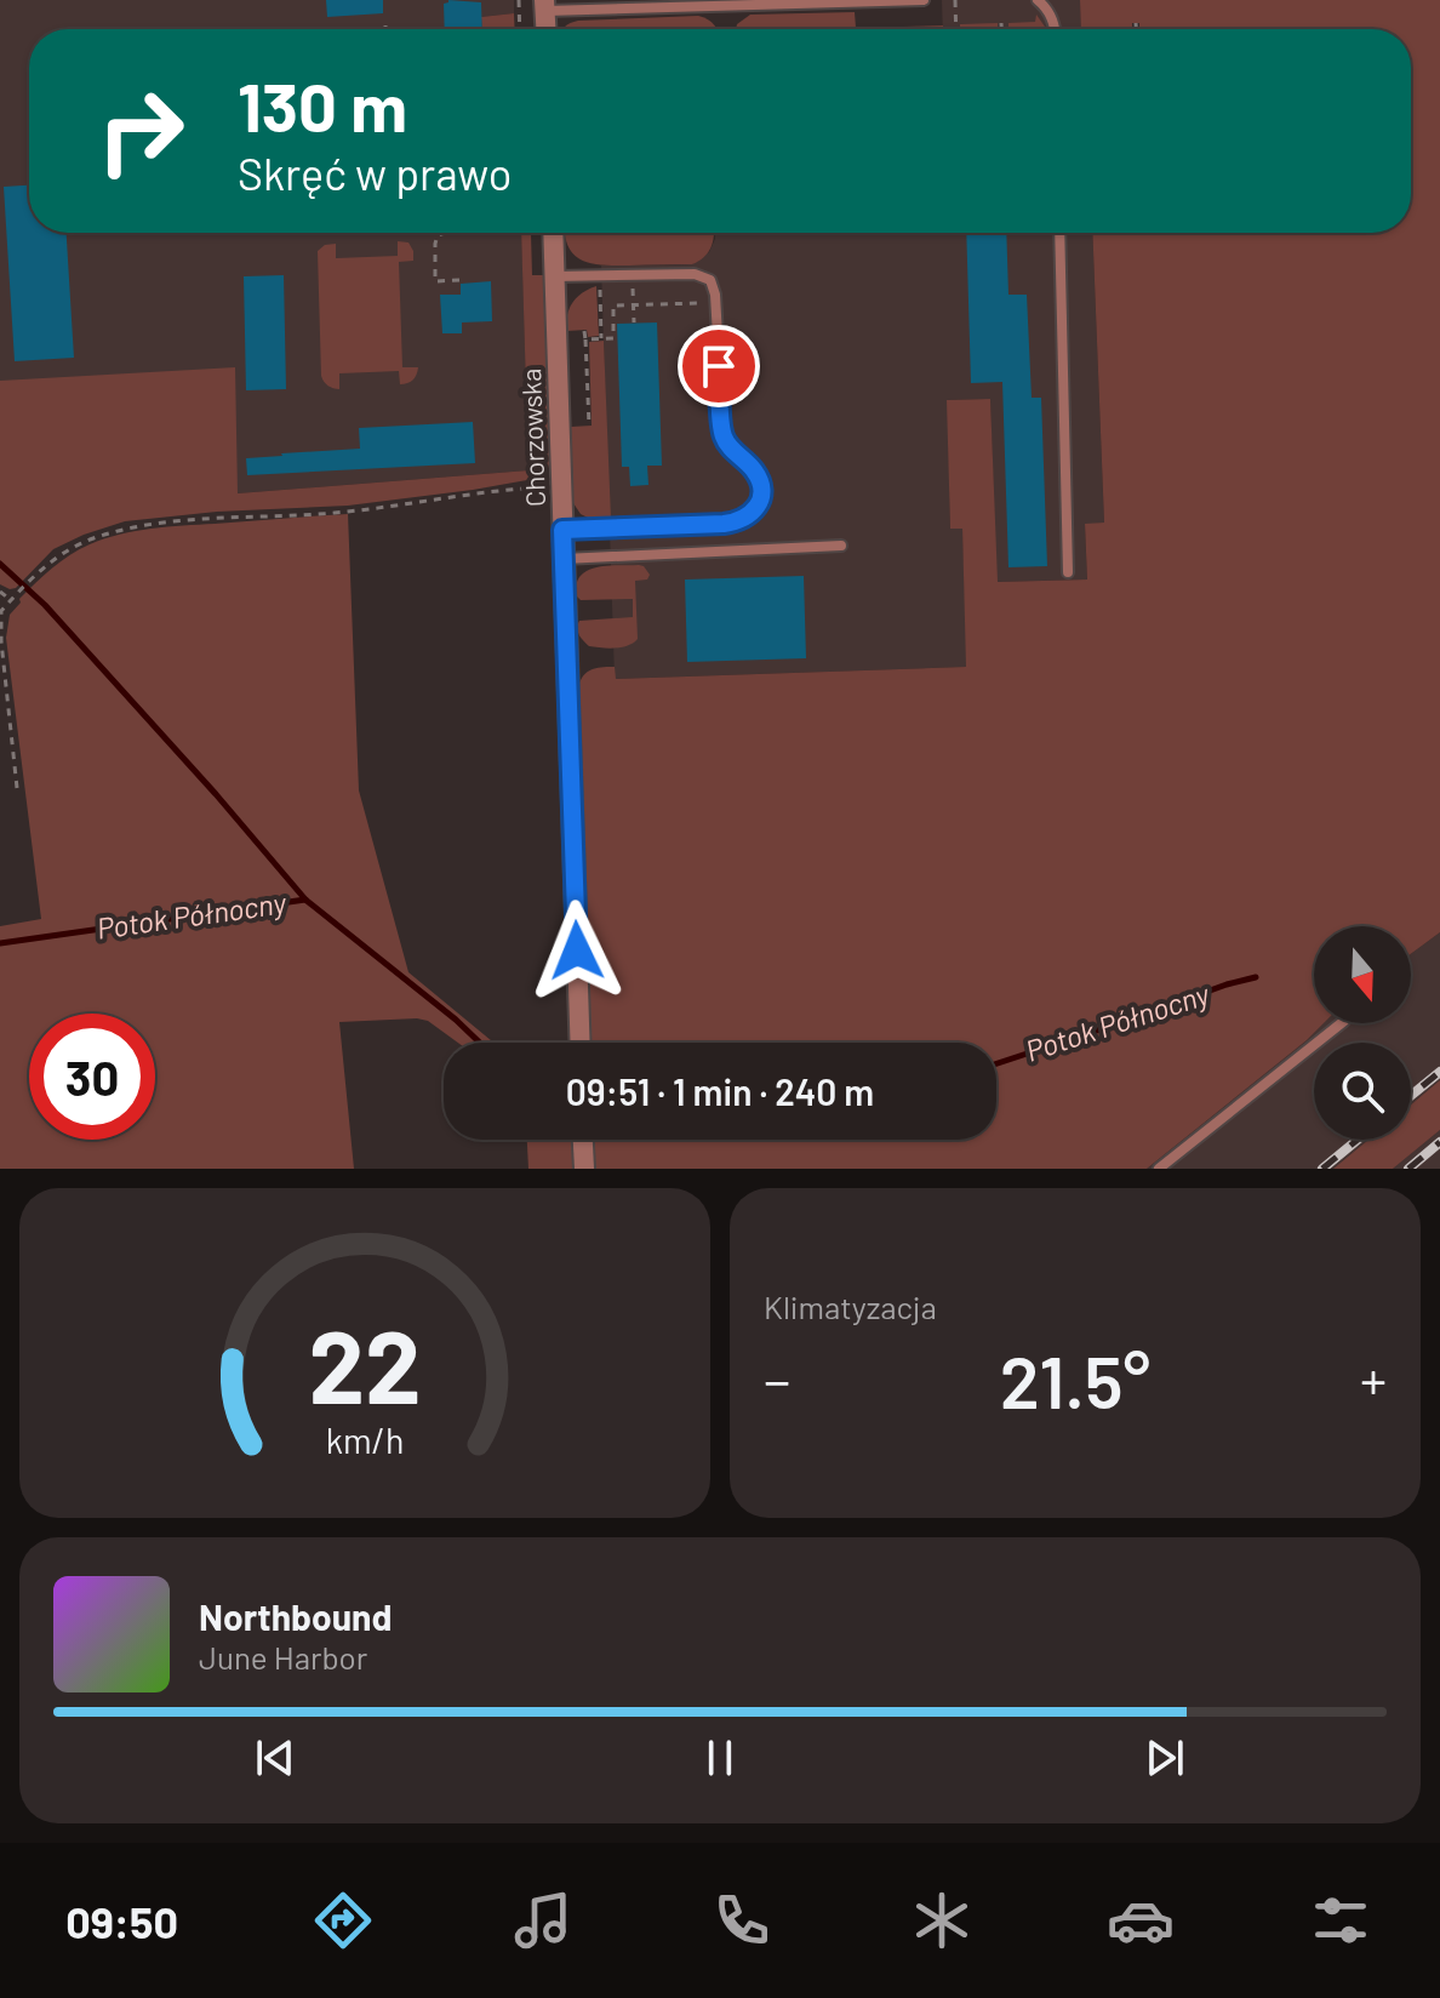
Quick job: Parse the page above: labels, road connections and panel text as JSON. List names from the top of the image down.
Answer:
{
  "streets": {
    "street": ["Chorzowska"]
  },
  "water": ["Potok Północny"],
  "north": "bottom",
  "page": {
    "turn": ["130 m", "Skręć w prawo"],
    "limit": "30",
    "trip": "09:51 · 1 min · 240 m",
    "tile": "Klimatyzacja",
    "heat": ["−", "21.5°", "+"],
    "song": ["Northbound", "June Harbor"],
    "tabs": "09:50",
    "gauge": ["22", "km/h"]
  }
}
